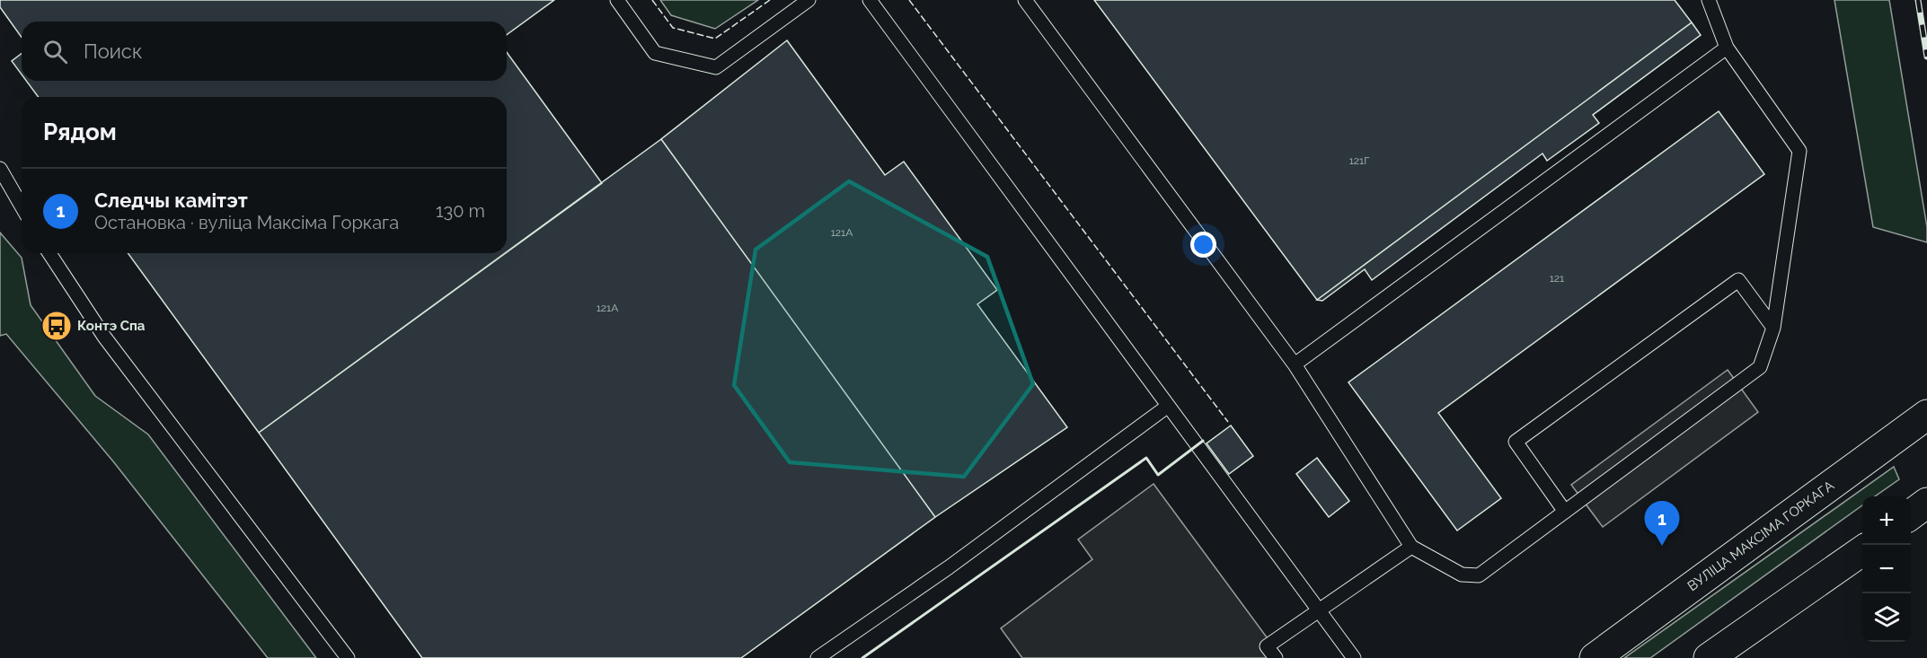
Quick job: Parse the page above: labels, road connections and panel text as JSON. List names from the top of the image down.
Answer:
{
  "streets": {
    "main road": ["ВУЛІЦА МАКСІМА ГОРКАГА"]
  },
  "places": {
    "bus stop": ["Контэ Спа"]
  },
  "house_numbers": [
    "121Г",
    "121А",
    "121",
    "121А"
  ],
  "page": {
    "search": "Поиск",
    "heading": "Рядом",
    "list": [
      {
        "mark": "1",
        "name": "Следчы камітэт",
        "note": "Остановка · вуліца Максіма Горкага",
        "value": "130 m"
      }
    ],
    "map_buttons": ["+", "−"],
    "pins": "1"
  }
}
